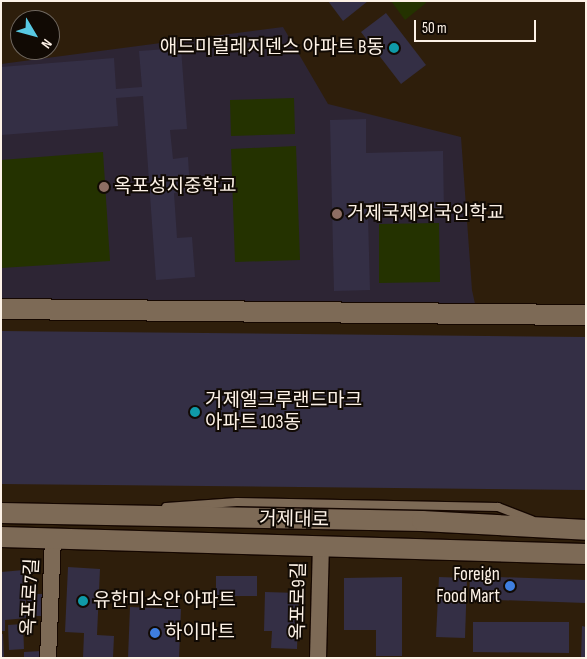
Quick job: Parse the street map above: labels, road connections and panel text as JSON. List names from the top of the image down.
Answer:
{
  "streets": {
    "street": ["거제대로", "옥포로7길", "옥포로9길"]
  },
  "crossings": [
    ["거제대로", "옥포로7길"],
    ["거제대로", "옥포로9길"]
  ],
  "places": [
    "애드미럴레지덴스 아파트 B동",
    "옥포성지중학교",
    "거제국제외국인학교",
    "거제엘크루랜드마크 아파트 103동",
    "Foreign Food Mart",
    "유한미소안 아파트",
    "하이마트"
  ],
  "scale_bar": "50 m",
  "north": "bottom right"
}
